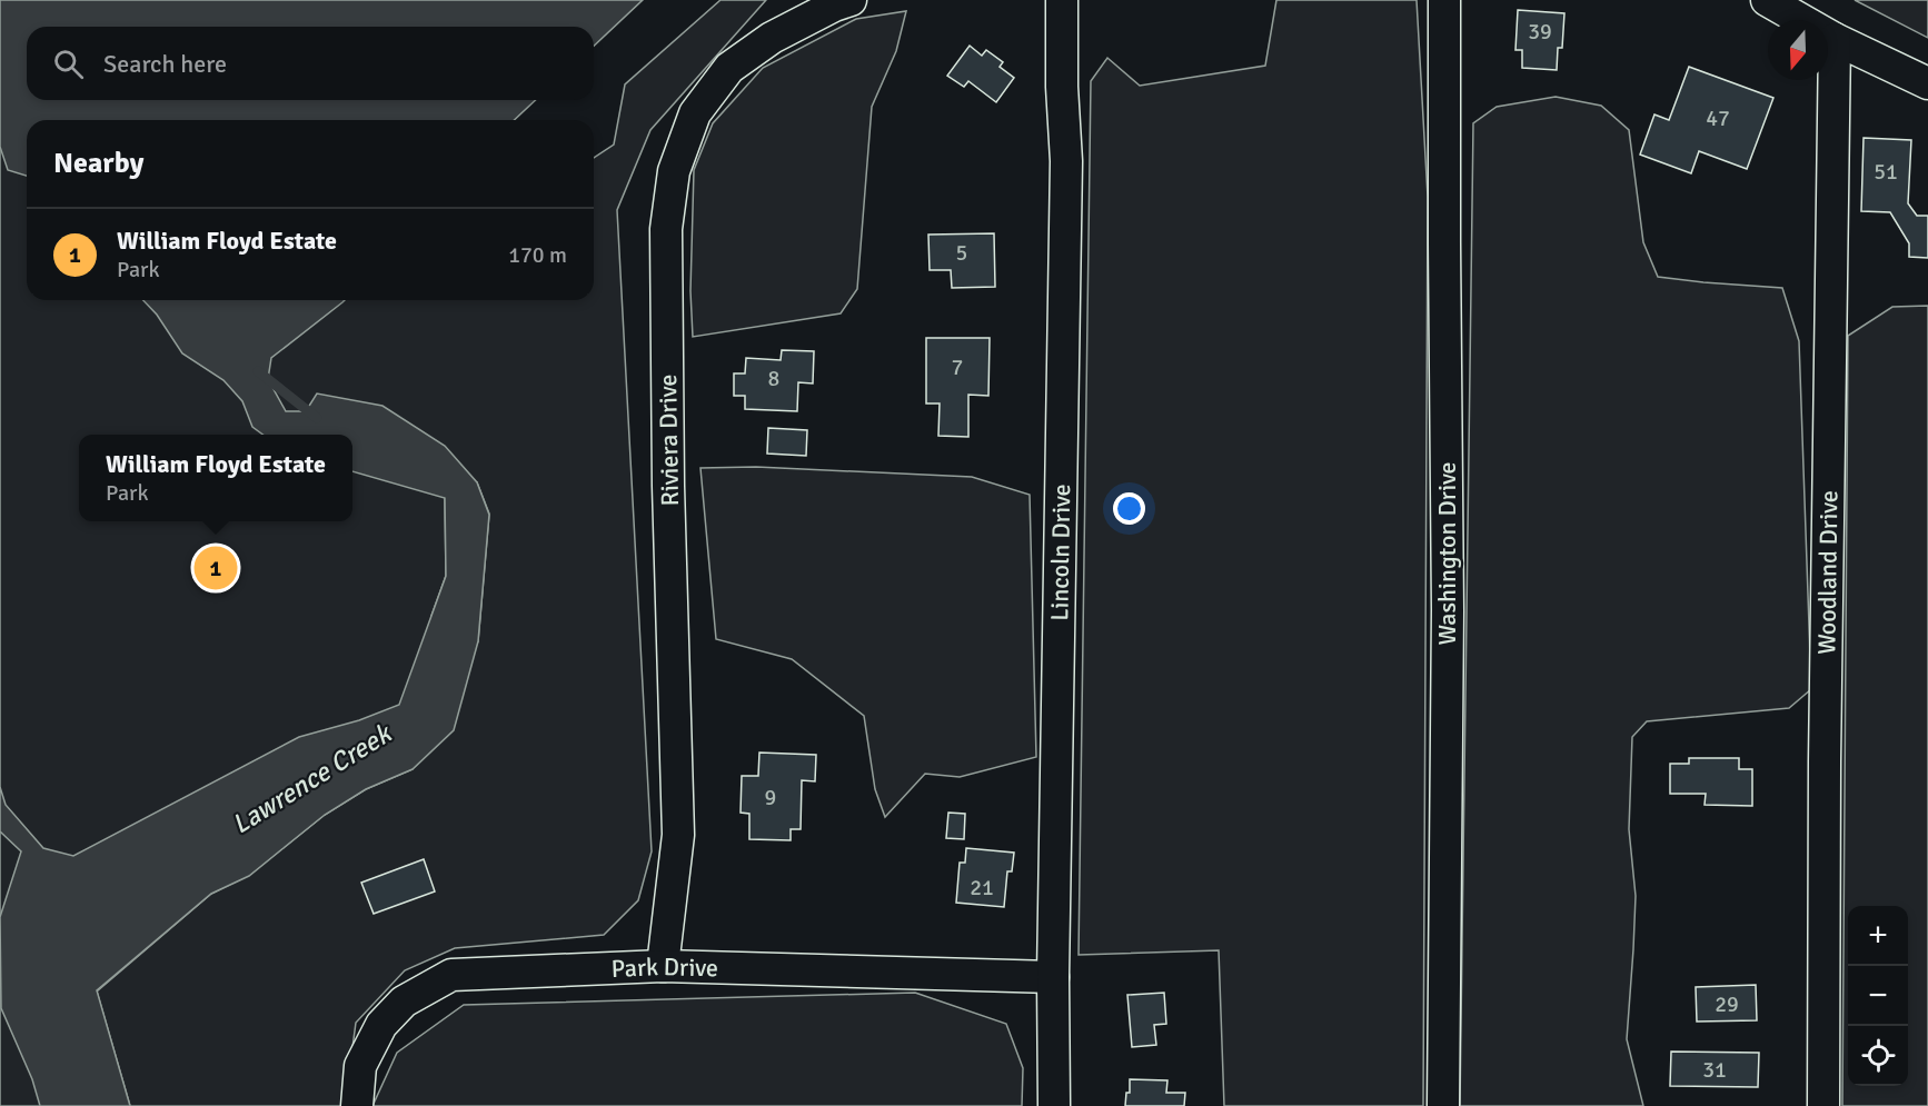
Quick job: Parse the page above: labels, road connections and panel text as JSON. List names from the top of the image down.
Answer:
{
  "streets": {
    "street": [
      "Riviera Drive",
      "Lincoln Drive",
      "Washington Drive",
      "Woodland Drive",
      "Park Drive"
    ]
  },
  "crossings": [
    ["Riviera Drive", "Park Drive"],
    ["Lincoln Drive", "Park Drive"]
  ],
  "water": ["Lawrence Creek"],
  "house_numbers": [
    "39",
    "47",
    "51",
    "5",
    "7",
    "8",
    "9",
    "21",
    "29",
    "31"
  ],
  "north": "bottom",
  "page": {
    "search": "Search here",
    "heading": "Nearby",
    "list": [
      {
        "mark": "1",
        "name": "William Floyd Estate",
        "note": "Park",
        "value": "170 m"
      }
    ],
    "popup": ["William Floyd Estate", "Park"],
    "pins": "1",
    "map_buttons": ["+", "−"]
  }
}
